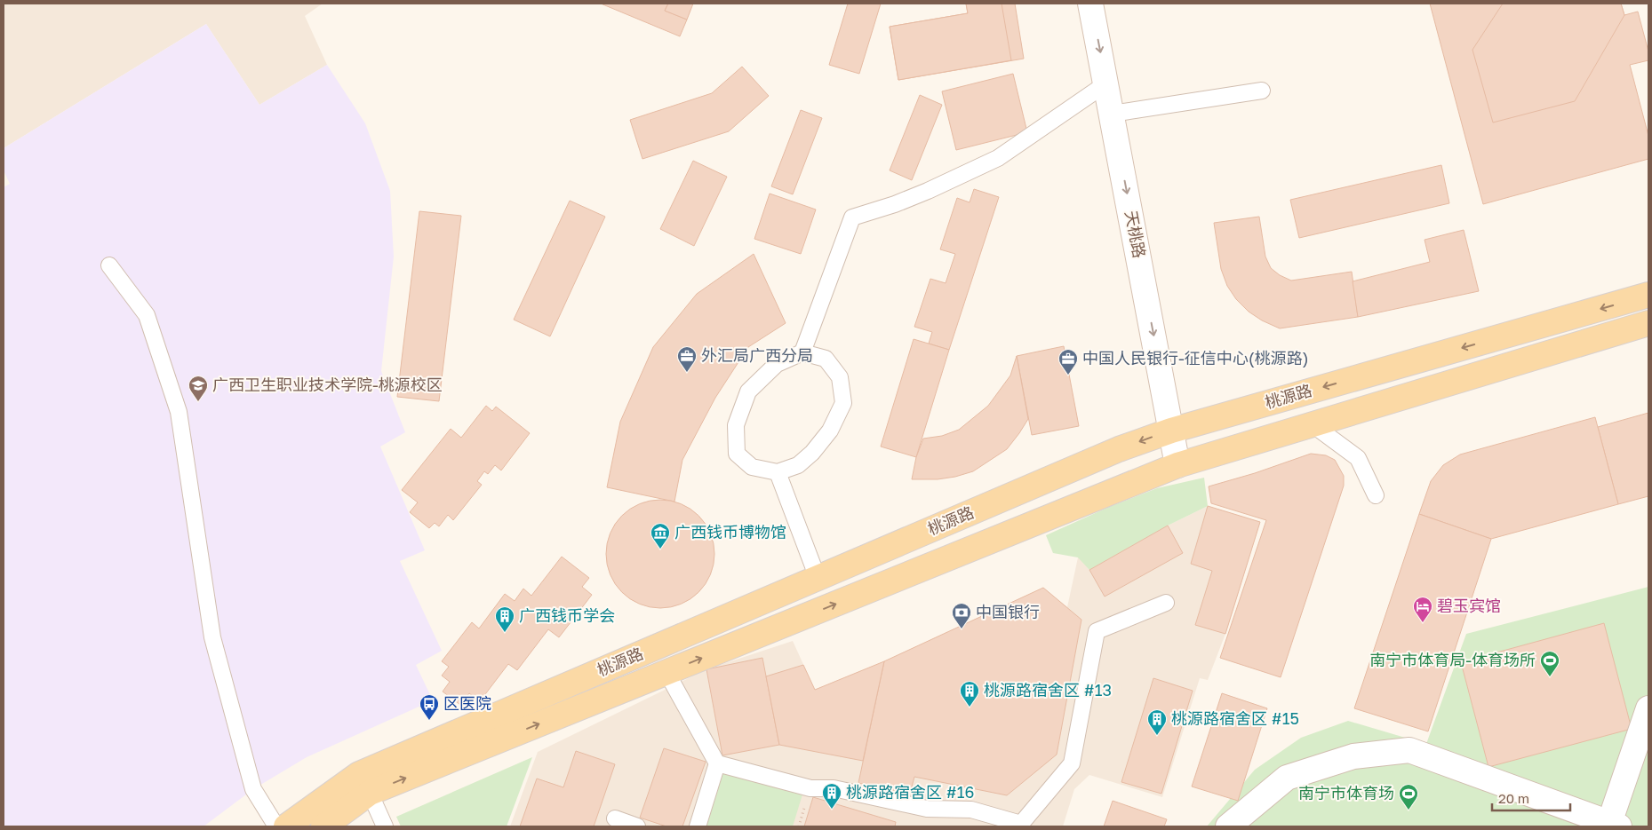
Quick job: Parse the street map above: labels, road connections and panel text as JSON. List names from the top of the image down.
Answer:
{
  "streets": {
    "main road": ["桃源路"],
    "street": ["天桃路"]
  },
  "crossings": [
    ["天桃路", "桃源路"]
  ],
  "one_way": ["天桃路"],
  "places": {
    "office": ["外汇局广西分局", "中国人民银行-征信中心(桃源路)"],
    "school or university": ["广西卫生职业技术学院-桃源校区"],
    "museum": ["广西钱币博物馆"],
    "hotel": ["碧玉宾馆"],
    "bank": ["中国银行"],
    "building": [
      "广西钱币学会",
      "桃源路宿舍区 #13",
      "桃源路宿舍区 #15",
      "桃源路宿舍区 #16"
    ],
    "sports": ["南宁市体育局-体育场所", "南宁市体育场"],
    "bus stop": ["区医院"]
  },
  "scale_bar": "20 m"
}
